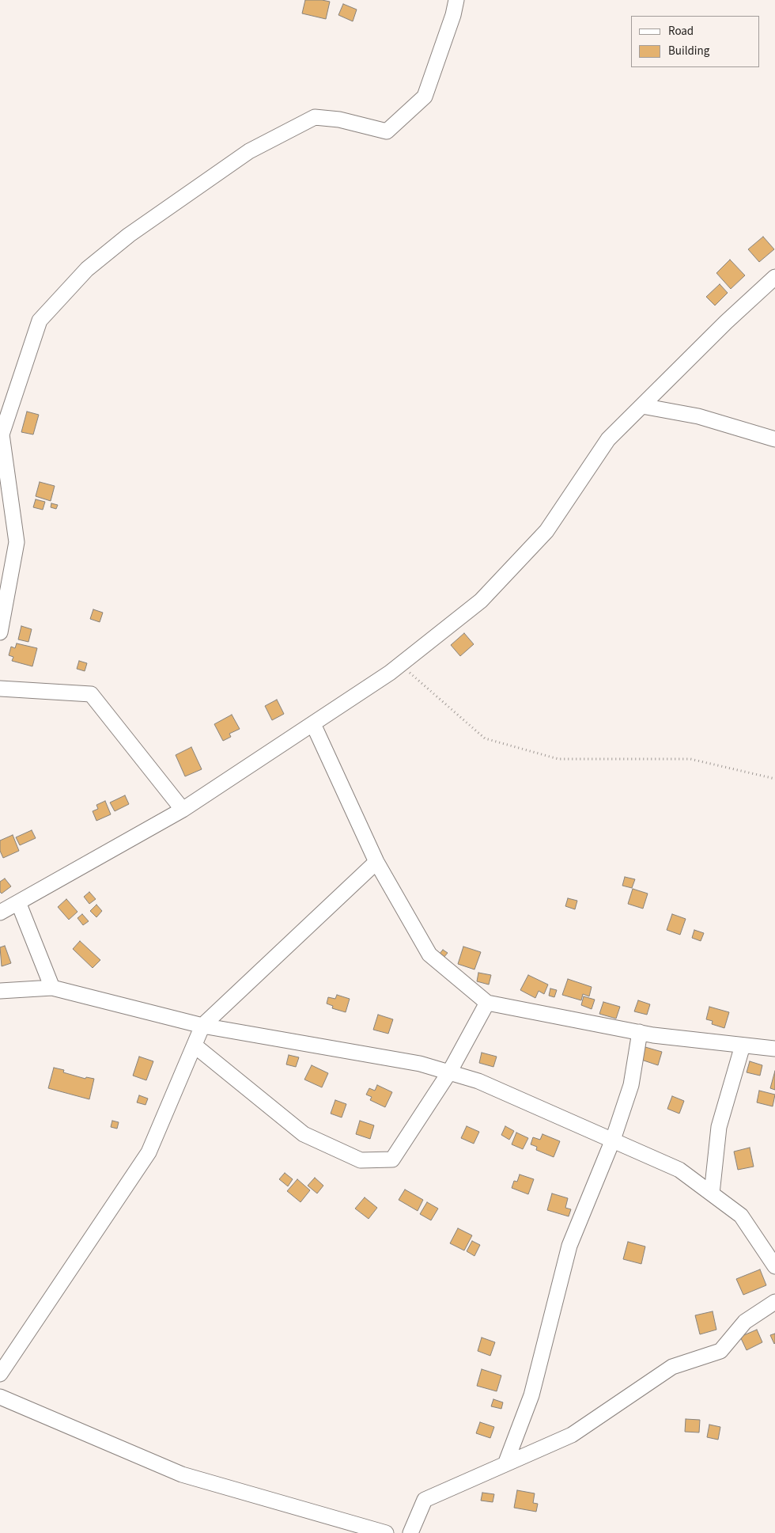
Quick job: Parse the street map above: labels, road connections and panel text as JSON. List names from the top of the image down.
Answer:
{
  "legend": ["Road", "Building"]
}
